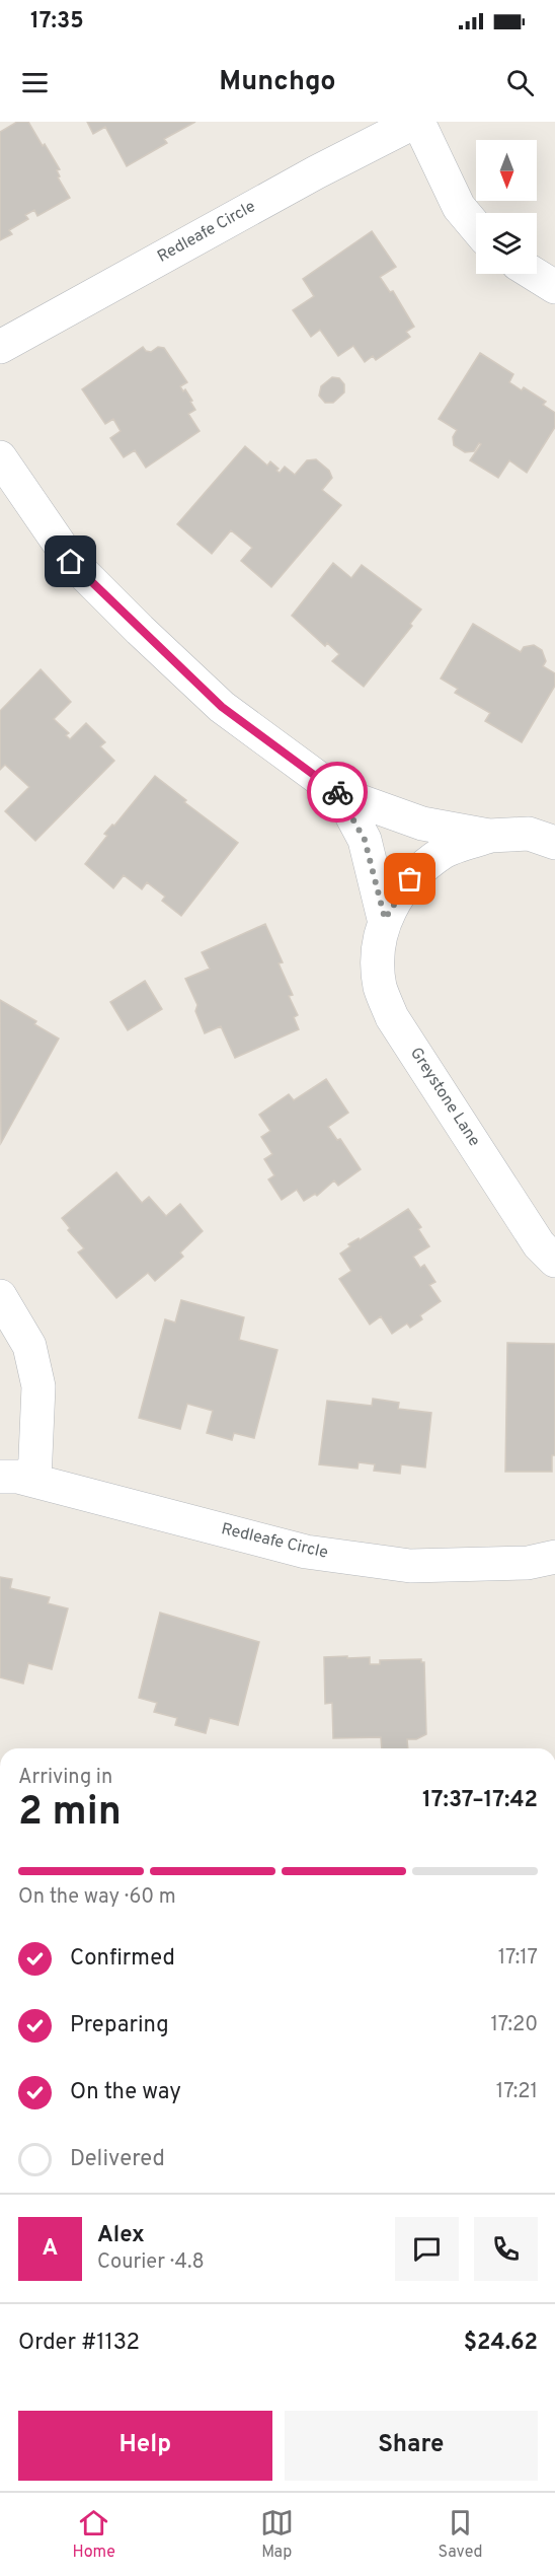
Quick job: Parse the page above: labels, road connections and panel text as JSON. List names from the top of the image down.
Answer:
{
  "streets": {
    "street": ["Redleafe Circle", "Greystone Lane"]
  },
  "north": "bottom",
  "page": {
    "status": "17:35",
    "header": "Munchgo",
    "heading": ["2 min", "Arriving in", "17:37–17:42"],
    "panel": [
      "Alex",
      "Courier · 4.8",
      "Order #1132",
      "$24.62"
    ],
    "bar": "On the way · 60 m",
    "list": [
      ["Confirmed", "17:17"],
      ["Preparing", "17:20"],
      ["On the way", "17:21"],
      "Delivered"
    ],
    "round": "A",
    "buttons": ["Help", "Share"],
    "tabs": ["Home", "Map", "Saved"]
  }
}
